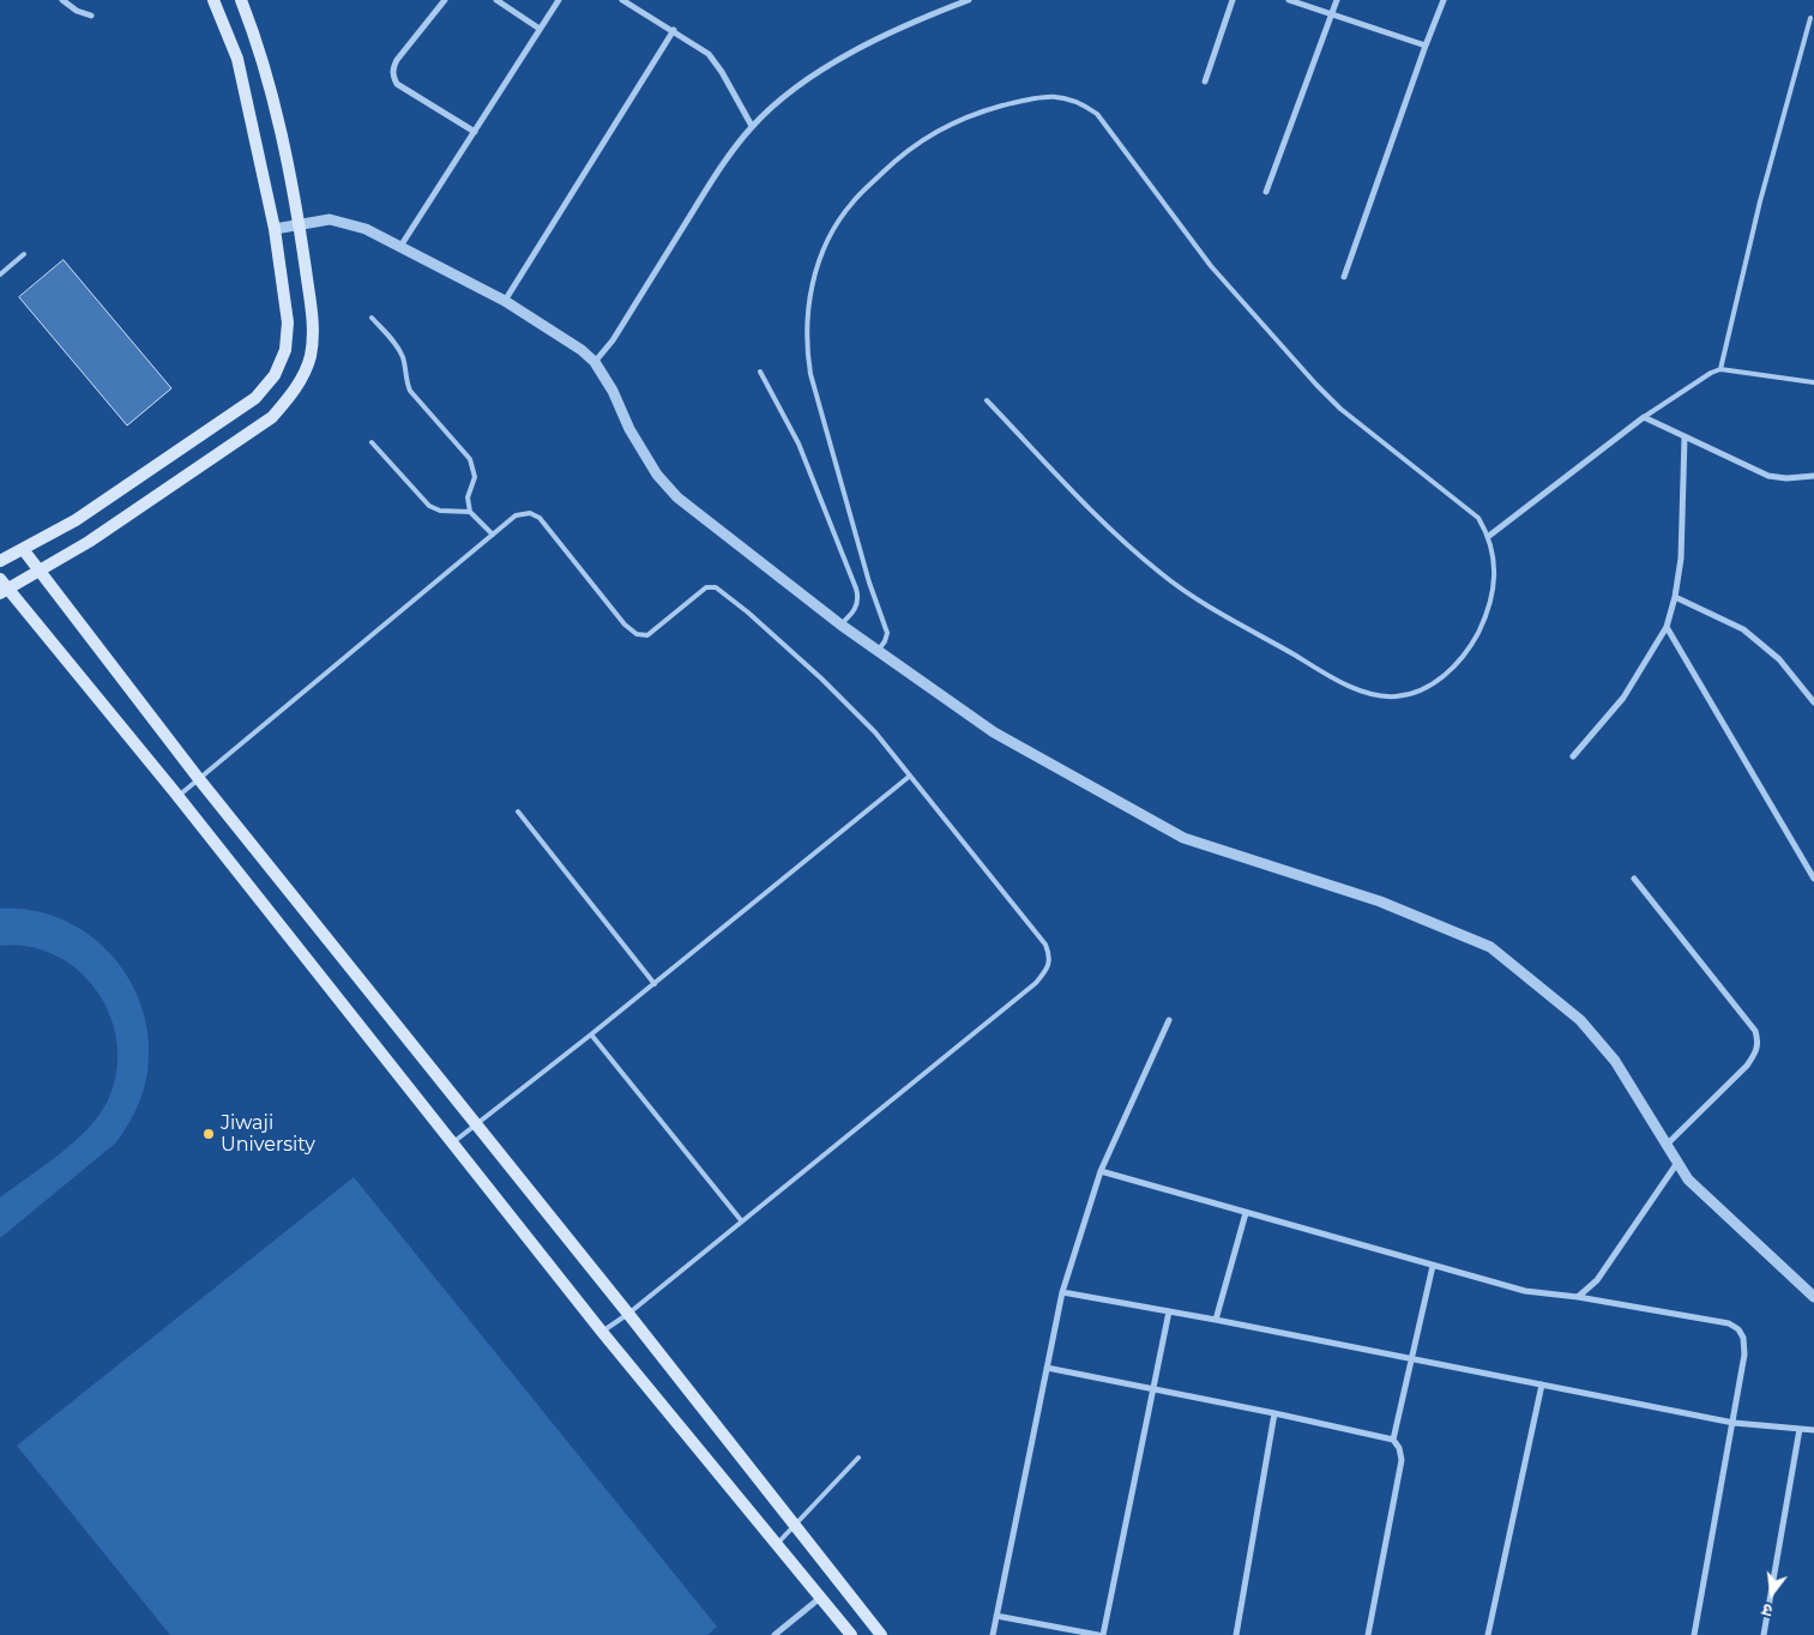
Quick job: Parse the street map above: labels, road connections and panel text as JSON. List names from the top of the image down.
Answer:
{
  "places": ["Jiwaji University"],
  "north": "bottom"
}
